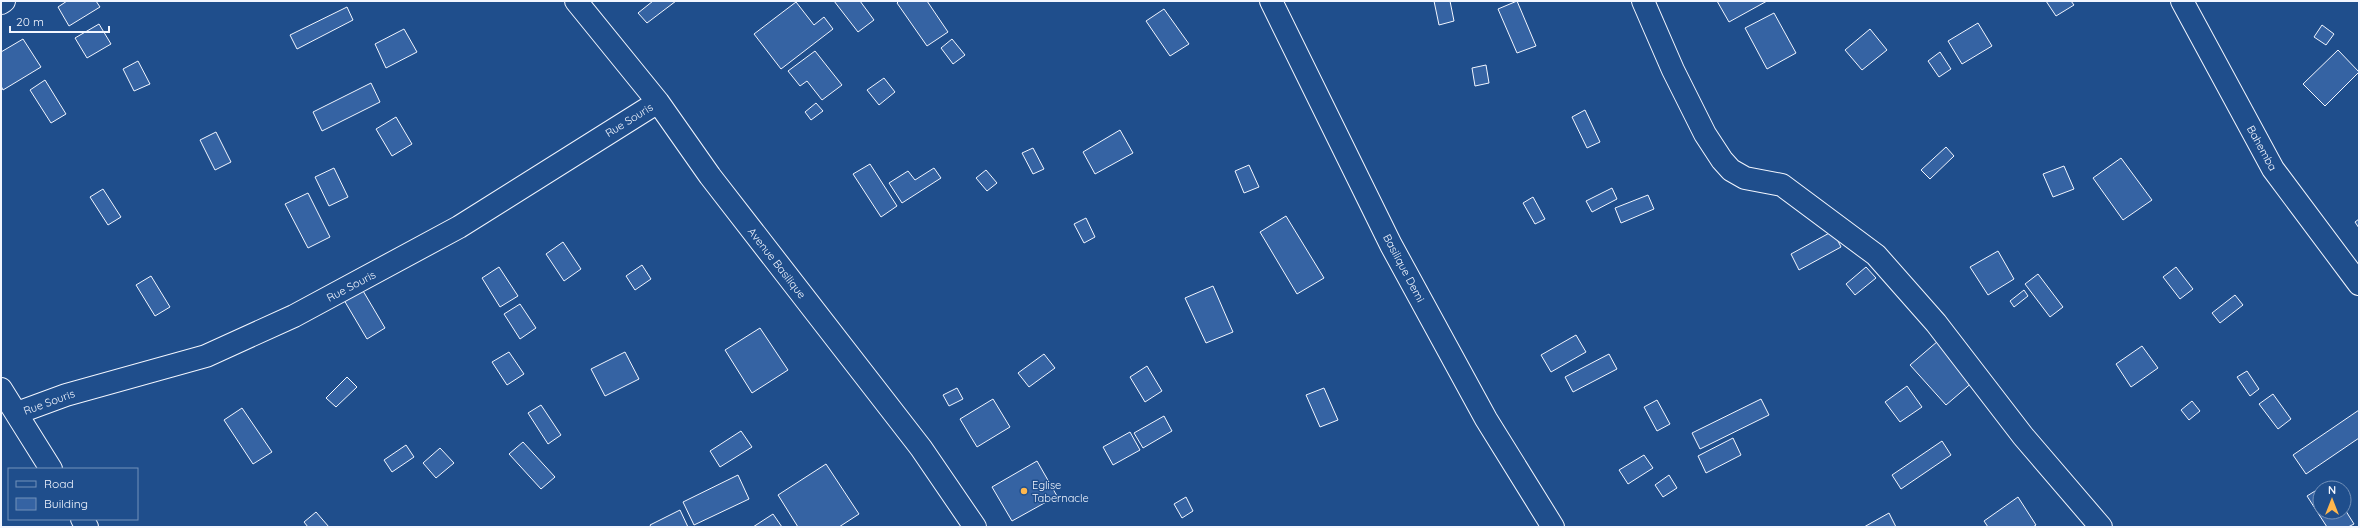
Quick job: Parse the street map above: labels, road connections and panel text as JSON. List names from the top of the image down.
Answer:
{
  "streets": {
    "street": [
      "Rue Souris",
      "Bahemba",
      "Avenue Basilique",
      "Basilique Demi"
    ]
  },
  "crossings": [
    ["Rue Souris", "Avenue Basilique"]
  ],
  "places": ["Eglise Tabernacle"],
  "legend": ["Road", "Building"],
  "scale_bar": "20 m",
  "north": "top"
}
